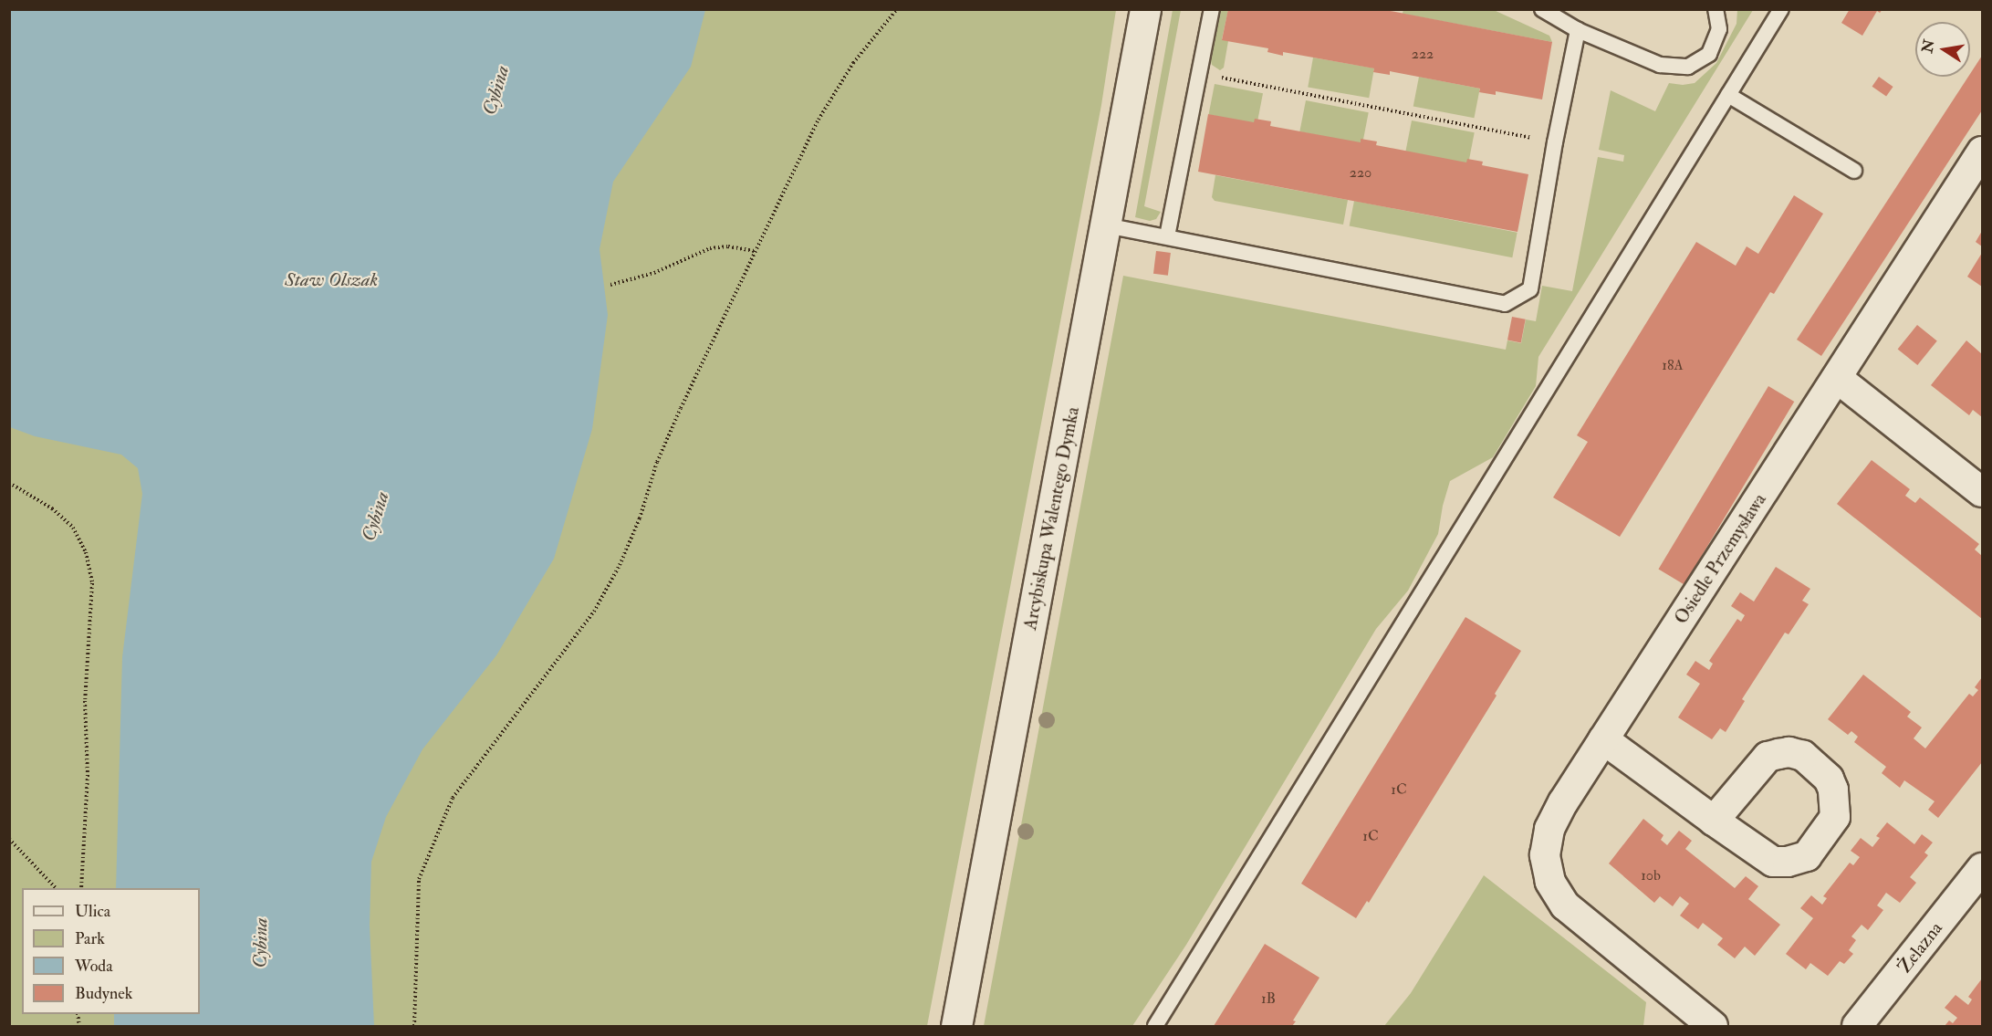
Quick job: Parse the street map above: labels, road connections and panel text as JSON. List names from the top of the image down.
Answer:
{
  "streets": {
    "street": ["Arcybiskupa Walentego Dymka", "Osiedle Przemysława", "Żelazna"]
  },
  "water": ["Cybina", "Staw Olszak"],
  "house_numbers": [
    "222",
    "220",
    "18A",
    "1C",
    "1C",
    "10b",
    "1B"
  ],
  "legend": [
    "Ulica",
    "Park",
    "Woda",
    "Budynek"
  ],
  "north": "left"
}
